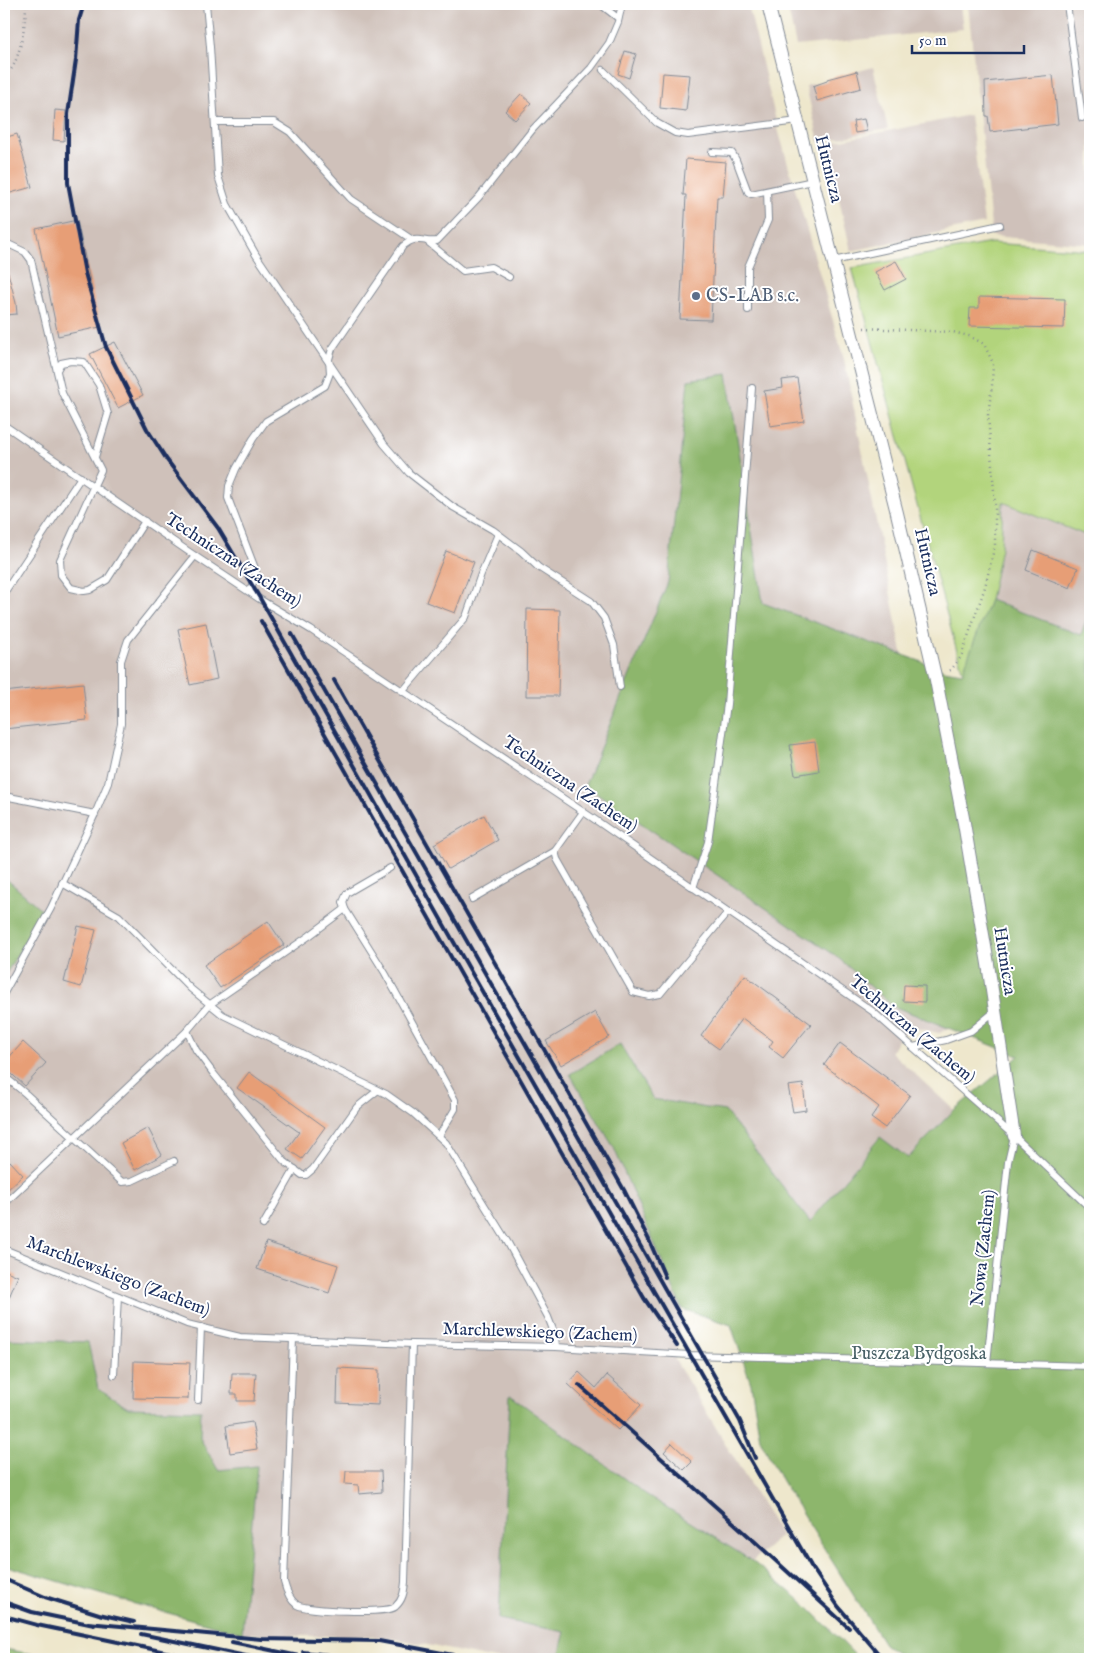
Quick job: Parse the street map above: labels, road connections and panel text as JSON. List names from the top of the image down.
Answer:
{
  "streets": {
    "street": ["Hutnicza"],
    "lane": ["Techniczna (Zachem)", "Nowa (Zachem)", "Marchlewskiego (Zachem)"]
  },
  "crossings": [
    ["Hutnicza", "Techniczna (Zachem)"],
    ["Hutnicza", "Nowa (Zachem)"],
    ["Techniczna (Zachem)", "Nowa (Zachem)"],
    ["Nowa (Zachem)", "Marchlewskiego (Zachem)"]
  ],
  "parks": ["Puszcza Bydgoska"],
  "places": ["CS-LAB s.c."],
  "scale_bar": "50 m"
}
